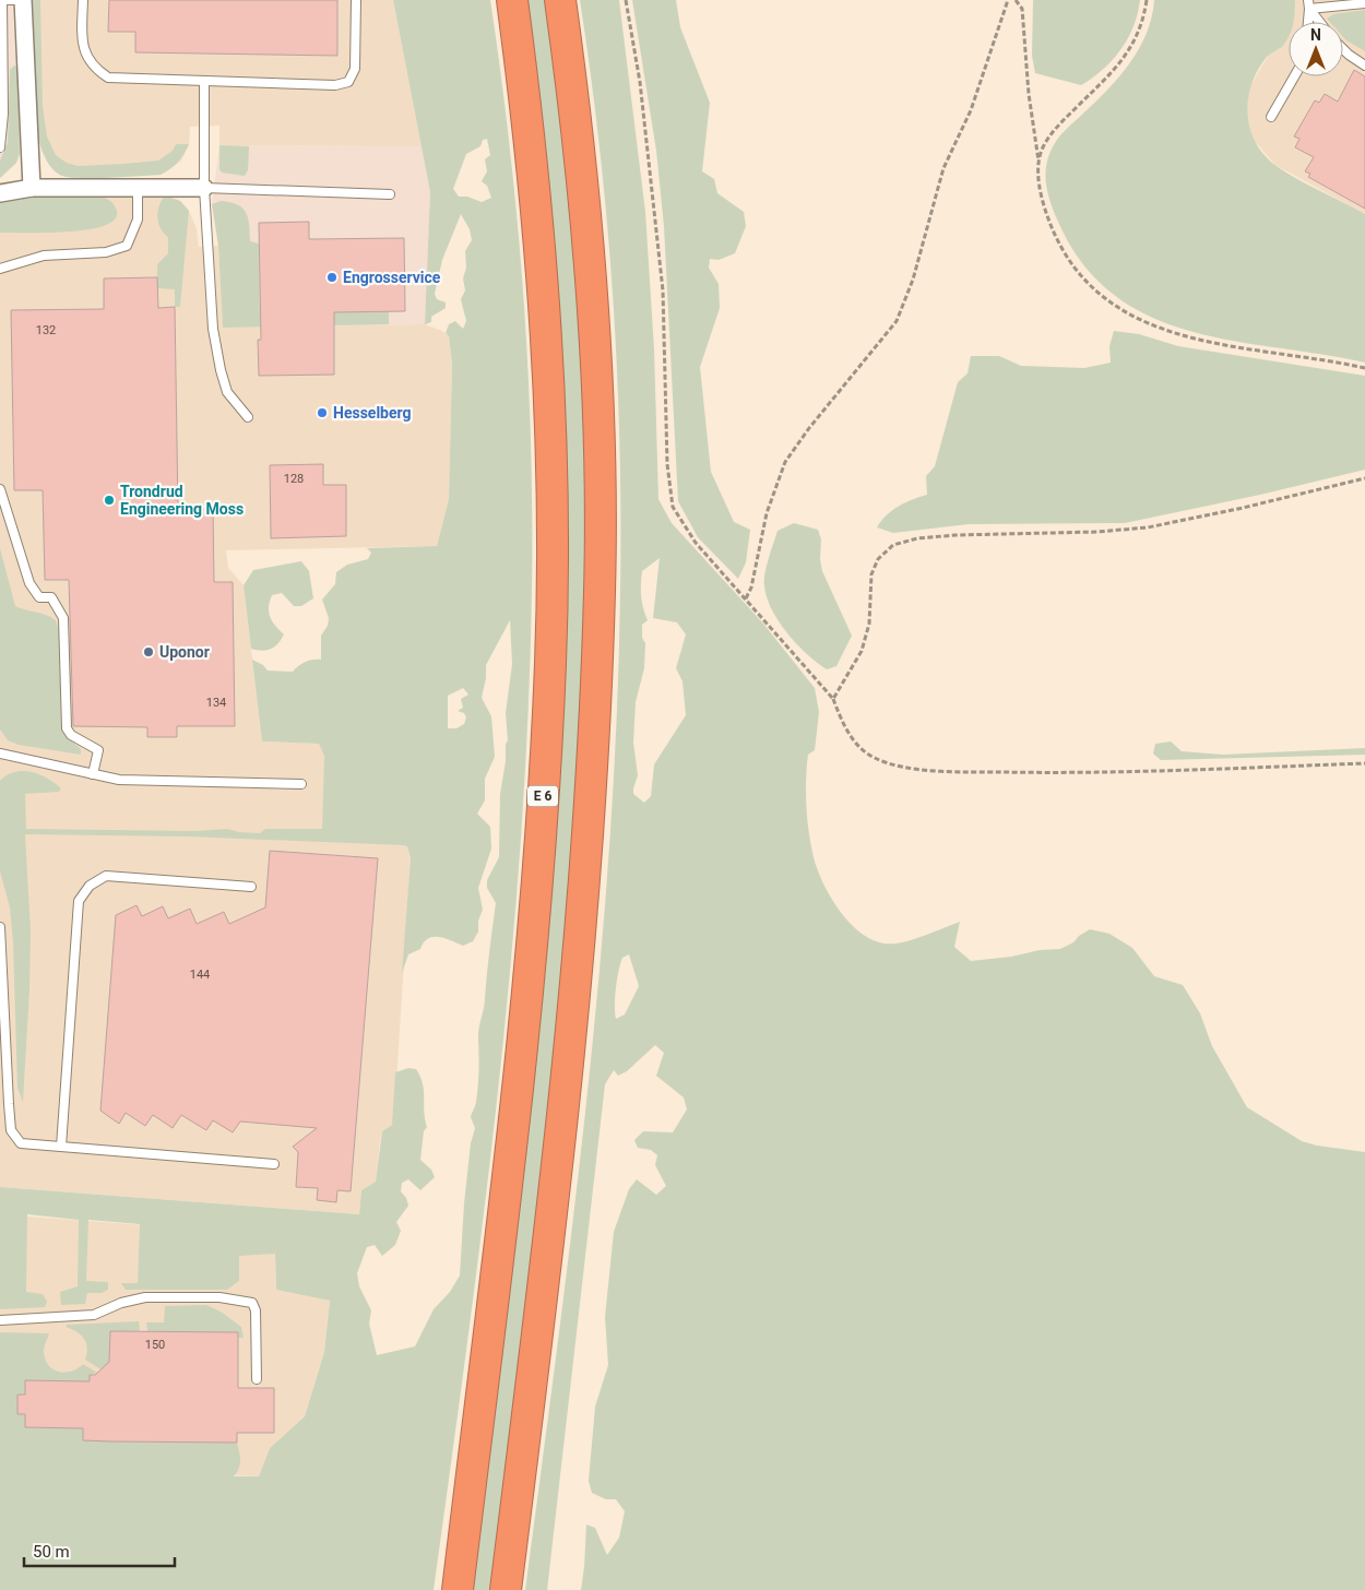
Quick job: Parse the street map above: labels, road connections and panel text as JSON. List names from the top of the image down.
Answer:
{
  "streets": {
    "highway": ["E 6"]
  },
  "places": [
    "Engrosservice",
    "Hesselberg",
    "Trondrud Engineering Moss",
    "Uponor"
  ],
  "house_numbers": [
    "132",
    "128",
    "134",
    "144",
    "150"
  ],
  "scale_bar": "50 m",
  "north": "top"
}
